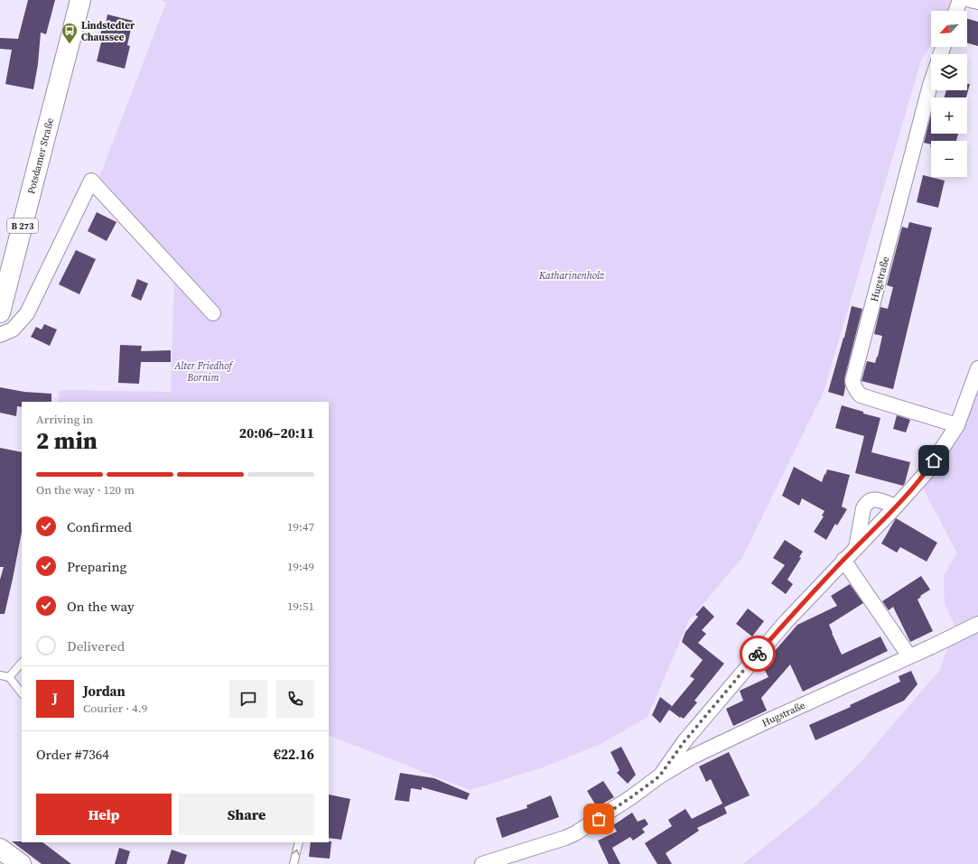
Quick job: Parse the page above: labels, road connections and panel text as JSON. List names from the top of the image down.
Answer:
{
  "streets": {
    "main road": ["Potsdamer Straße", "B 273"],
    "street": ["Hugstraße"]
  },
  "parks": ["Katharinenholz", "Alter Friedhof Bornim"],
  "places": {
    "bus stop": ["Lindstedter Chaussee"]
  },
  "north": "bottom left",
  "page": {
    "map_buttons": ["+", "−"],
    "heading": ["2 min", "Arriving in", "20:06–20:11"],
    "panel": [
      "Jordan",
      "Courier · 4.9",
      "Order #7364",
      "€22.16"
    ],
    "bar": "On the way · 120 m",
    "list": [
      ["Confirmed", "19:47"],
      ["Preparing", "19:49"],
      ["On the way", "19:51"],
      "Delivered"
    ],
    "round": "J",
    "buttons": ["Help", "Share"]
  }
}
